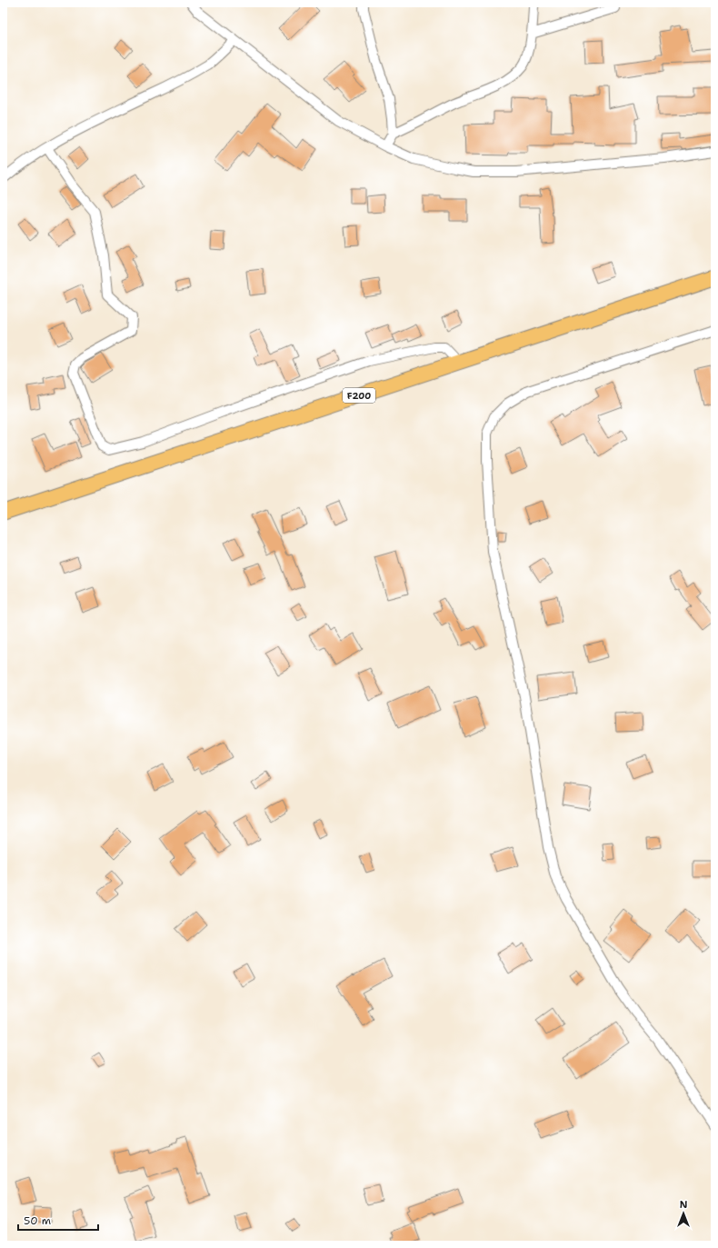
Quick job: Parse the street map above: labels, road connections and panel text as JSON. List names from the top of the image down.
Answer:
{
  "streets": {
    "main road": ["F200"]
  },
  "scale_bar": "50 m",
  "north": "top"
}
